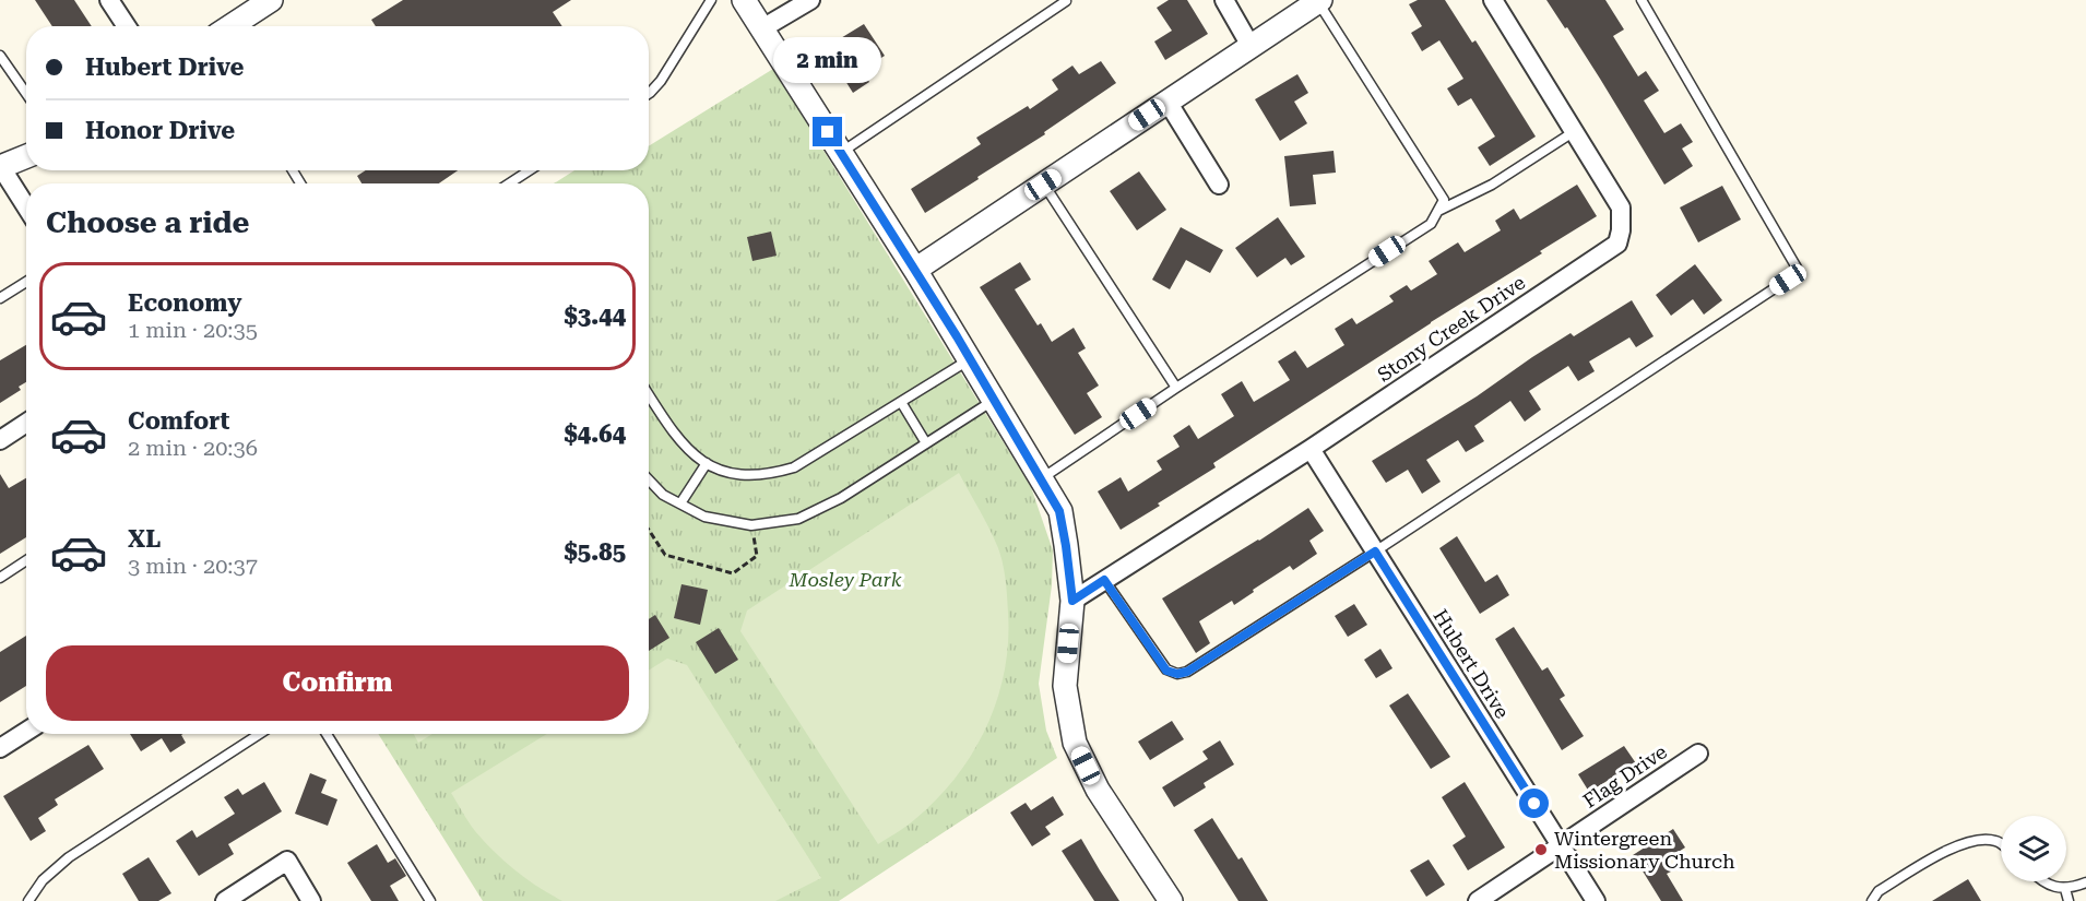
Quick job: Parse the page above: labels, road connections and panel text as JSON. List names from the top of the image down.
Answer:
{
  "streets": {
    "street": ["Stony Creek Drive", "Hubert Drive", "Flag Drive"]
  },
  "crossings": [
    ["Stony Creek Drive", "Hubert Drive"],
    ["Hubert Drive", "Flag Drive"]
  ],
  "parks": ["Mosley Park"],
  "places": ["Wintergreen Missionary Church"],
  "page": {
    "banner": ["Hubert Drive", "Honor Drive"],
    "bubble": "2 min",
    "heading": "Choose a ride",
    "list": [
      {
        "name": "Economy",
        "note": "1 min · 20:35",
        "value": "$3.44"
      },
      {
        "name": "Comfort",
        "note": "2 min · 20:36",
        "value": "$4.64"
      },
      {
        "name": "XL",
        "note": "3 min · 20:37",
        "value": "$5.85"
      }
    ],
    "buttons": "Confirm"
  }
}
